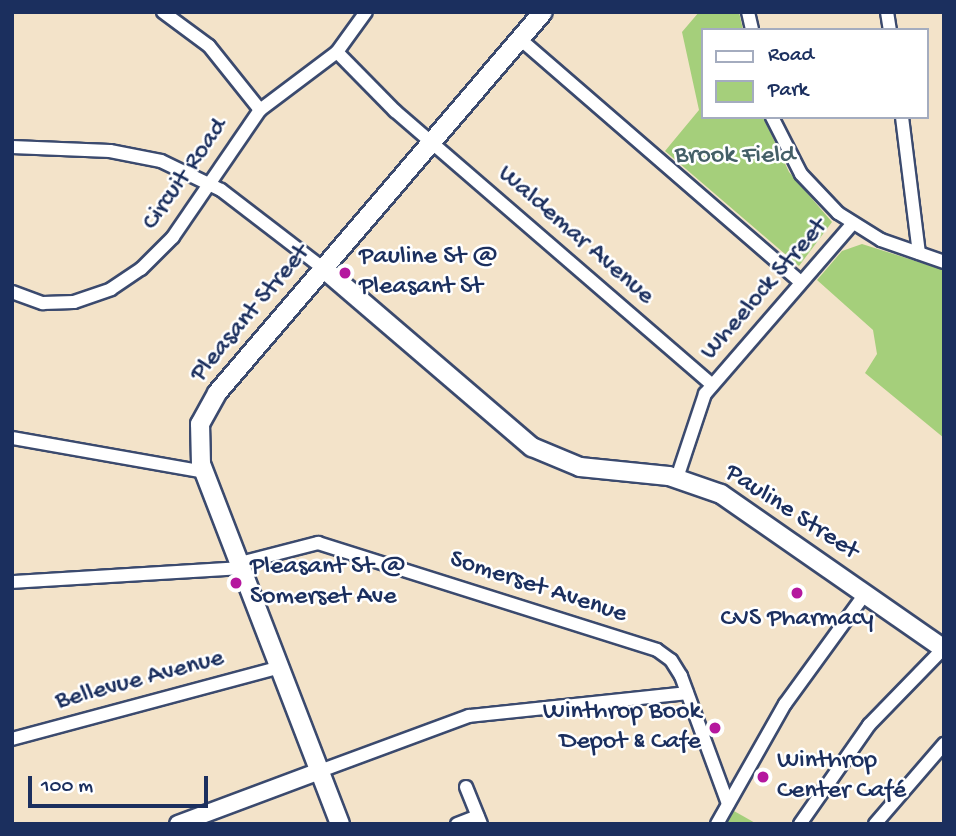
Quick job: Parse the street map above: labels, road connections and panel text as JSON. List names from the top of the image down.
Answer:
{
  "streets": {
    "main road": ["Pleasant Street", "Pauline Street"],
    "street": [
      "Circuit Road",
      "Waldemar Avenue",
      "Wheelock Street",
      "Somerset Avenue",
      "Bellevue Avenue"
    ]
  },
  "crossings": [
    ["Circuit Road", "Waldemar Avenue"],
    ["Waldemar Avenue", "Wheelock Street"],
    ["Waldemar Avenue", "Pleasant Street"],
    ["Pleasant Street", "Pauline Street"],
    ["Pleasant Street", "Somerset Avenue"],
    ["Pleasant Street", "Bellevue Avenue"]
  ],
  "parks": ["Brook Field"],
  "places": [
    "Pauline St @ Pleasant St",
    "Pleasant St @ Somerset Ave",
    "CVS Pharmacy",
    "Winthrop Book Depot & Cafe",
    "Winthrop Center Café"
  ],
  "legend": ["Road", "Park"],
  "scale_bar": "100 m"
}
